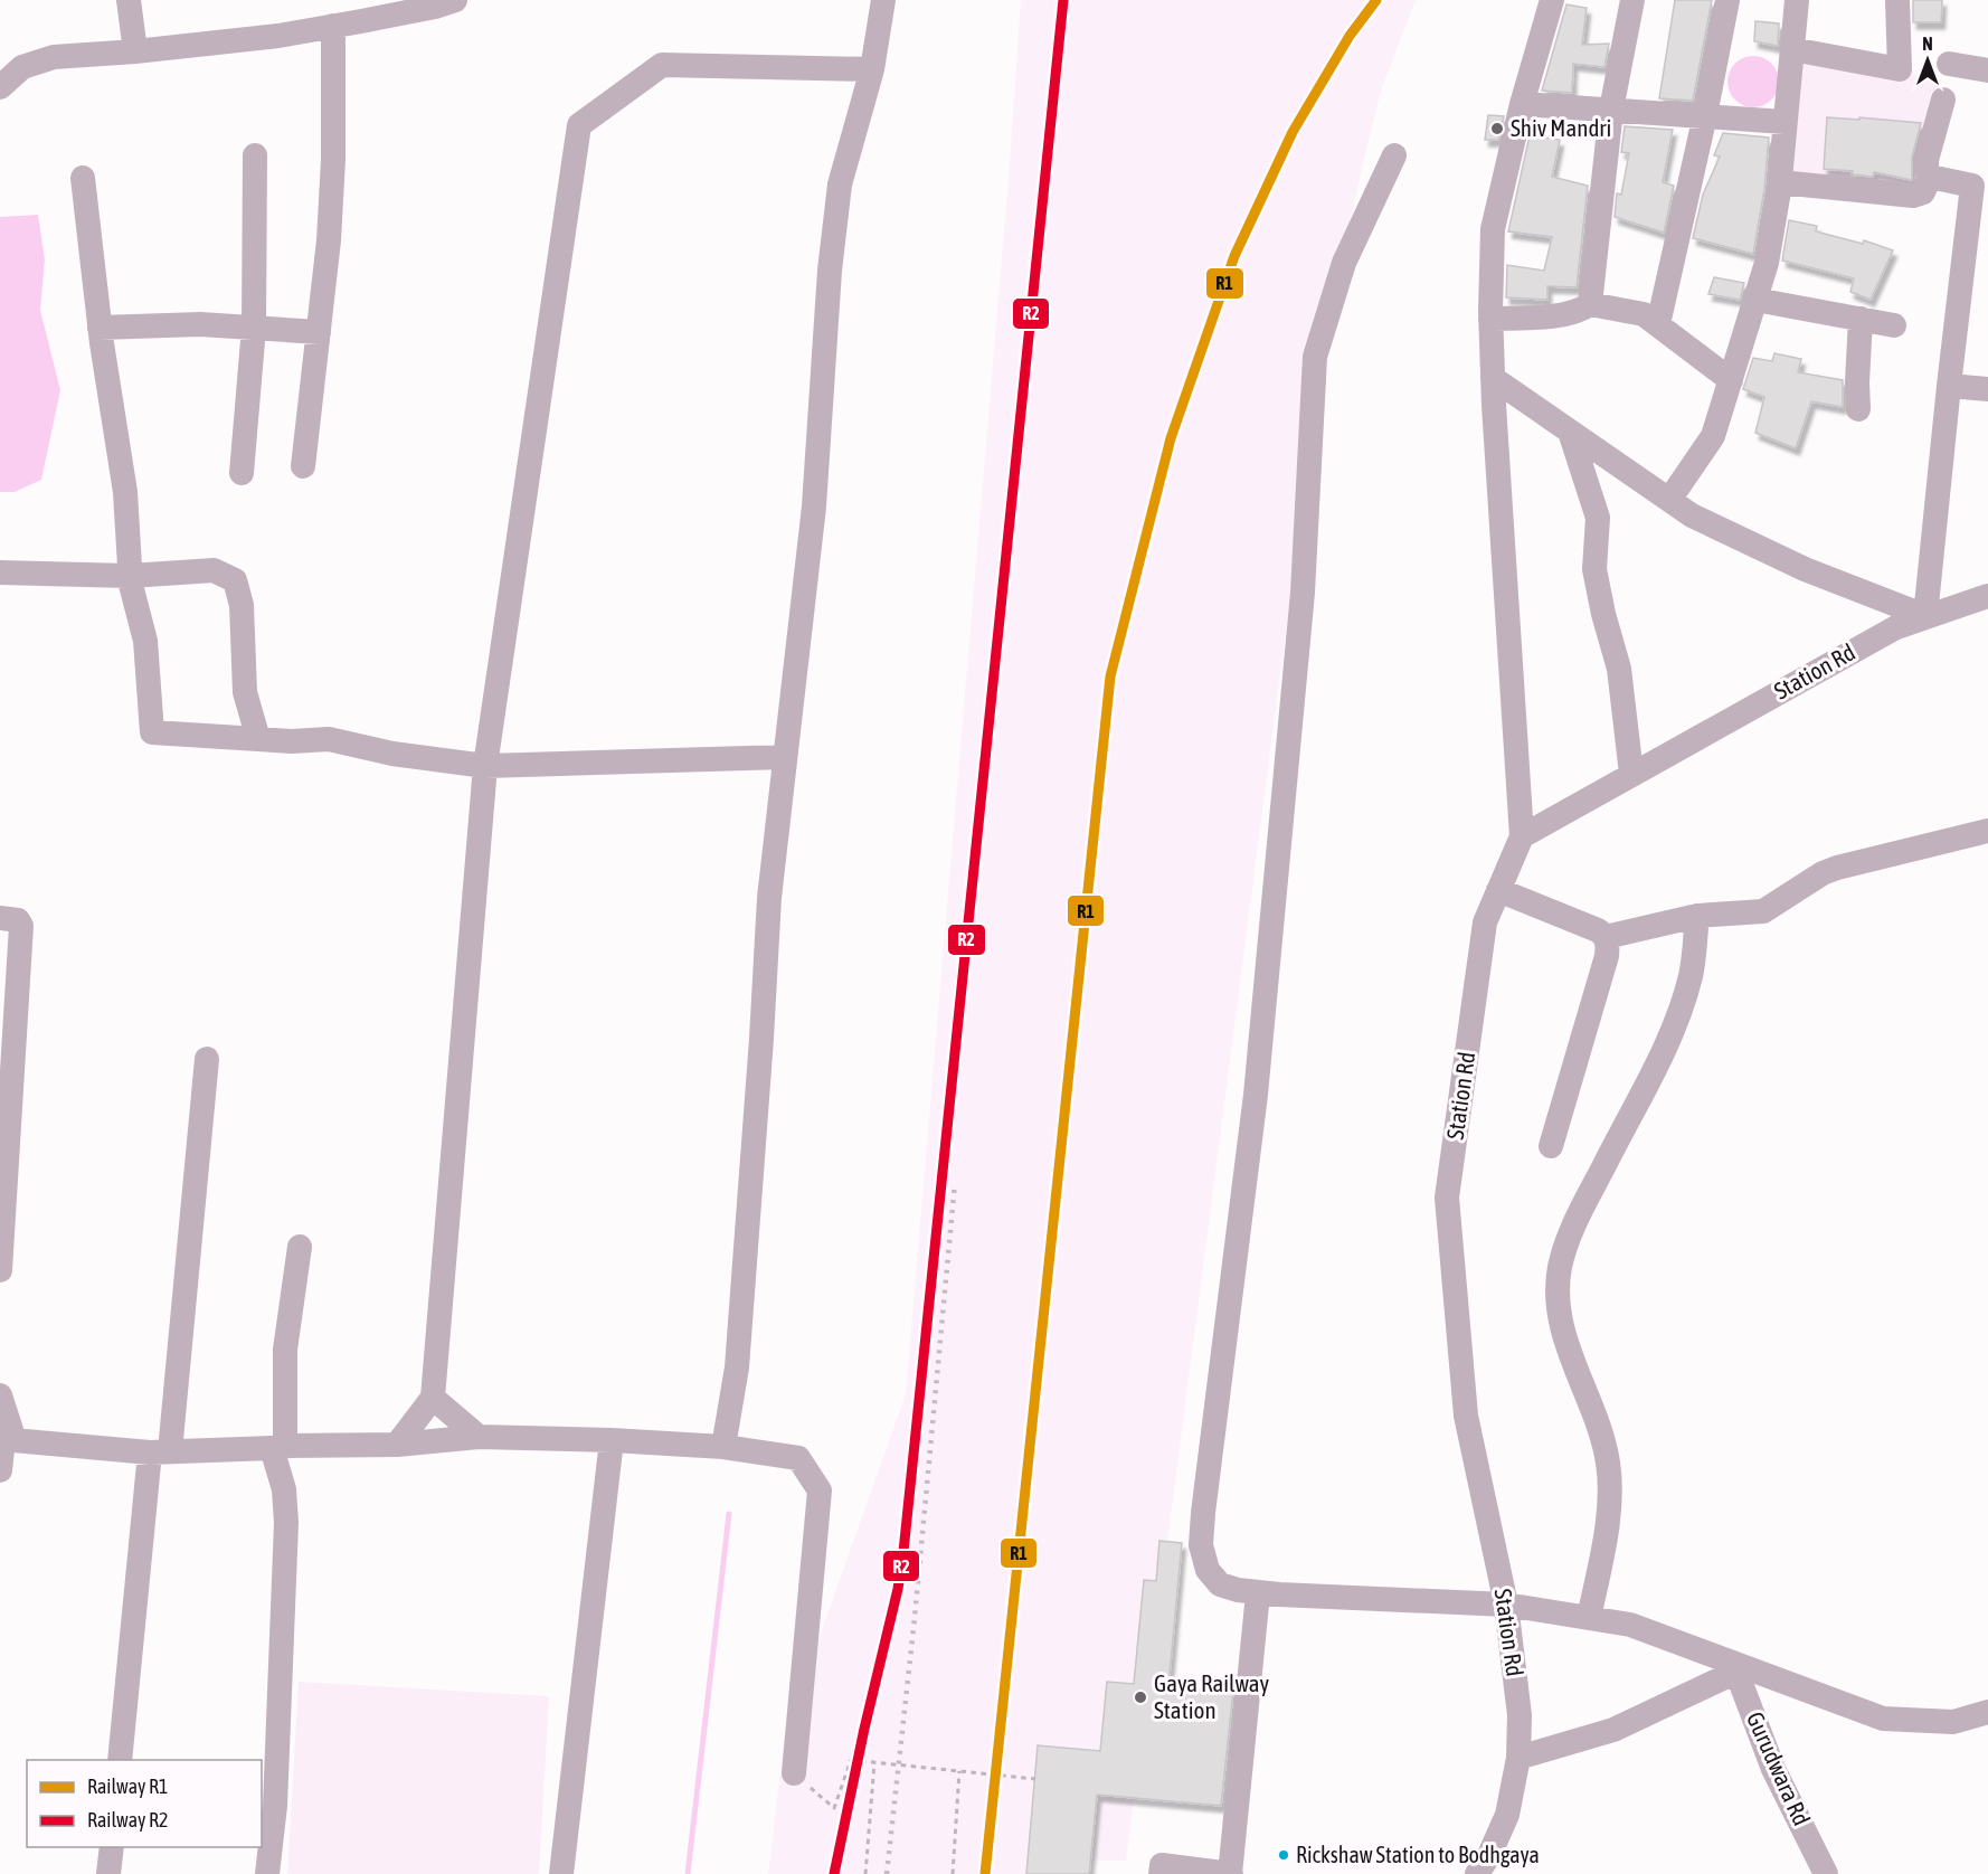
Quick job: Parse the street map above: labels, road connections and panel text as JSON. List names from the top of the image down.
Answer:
{
  "streets": {
    "street": ["Station Rd", "Gurudwara Rd"]
  },
  "places": ["Shiv Mandri", "Gaya Railway Station", "Rickshaw Station to Bodhgaya"],
  "lines": ["rail line R1", "rail line R2"],
  "legend": ["Railway R1", "Railway R2"],
  "north": "top"
}
